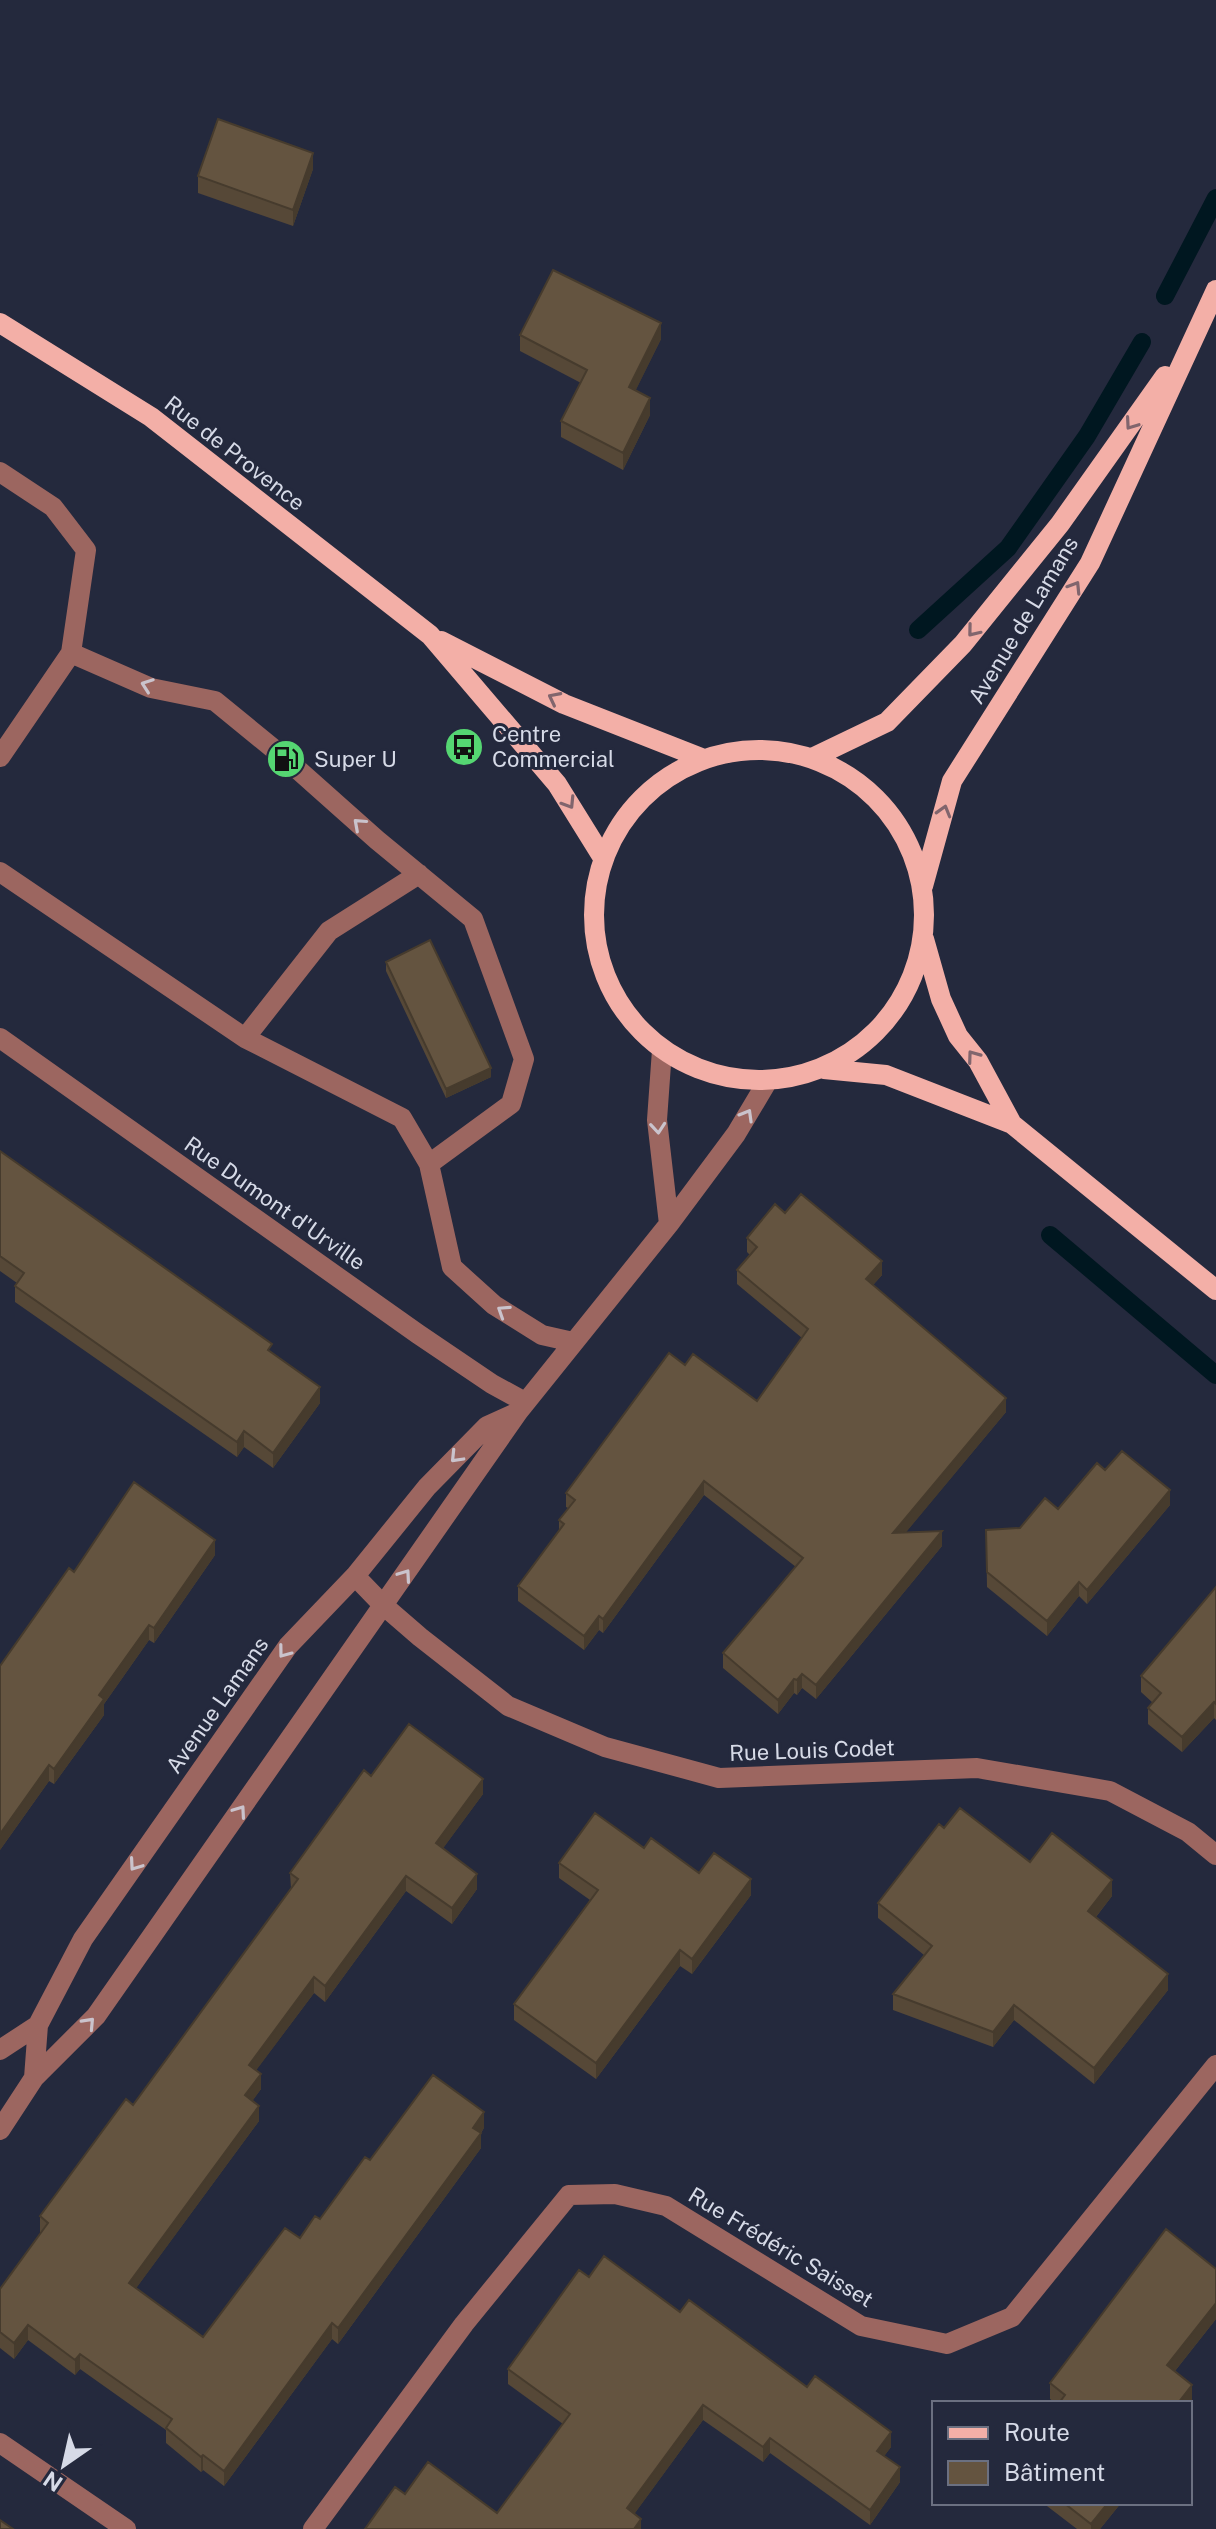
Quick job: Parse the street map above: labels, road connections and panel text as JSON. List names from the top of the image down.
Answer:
{
  "streets": {
    "main road": ["Rue de Provence", "Avenue de Lamans"],
    "street": [
      "Rue Dumont d'Urville",
      "Avenue Lamans",
      "Rue Louis Codet",
      "Rue Frédéric Saisset"
    ]
  },
  "crossings": [
    ["Rue Dumont d'Urville", "Avenue Lamans"],
    ["Avenue Lamans", "Rue Louis Codet"]
  ],
  "places": {
    "bus stop": ["Centre Commercial"],
    "fuel station": ["Super U"]
  },
  "legend": ["Route", "Bâtiment"],
  "north": "bottom left"
}
